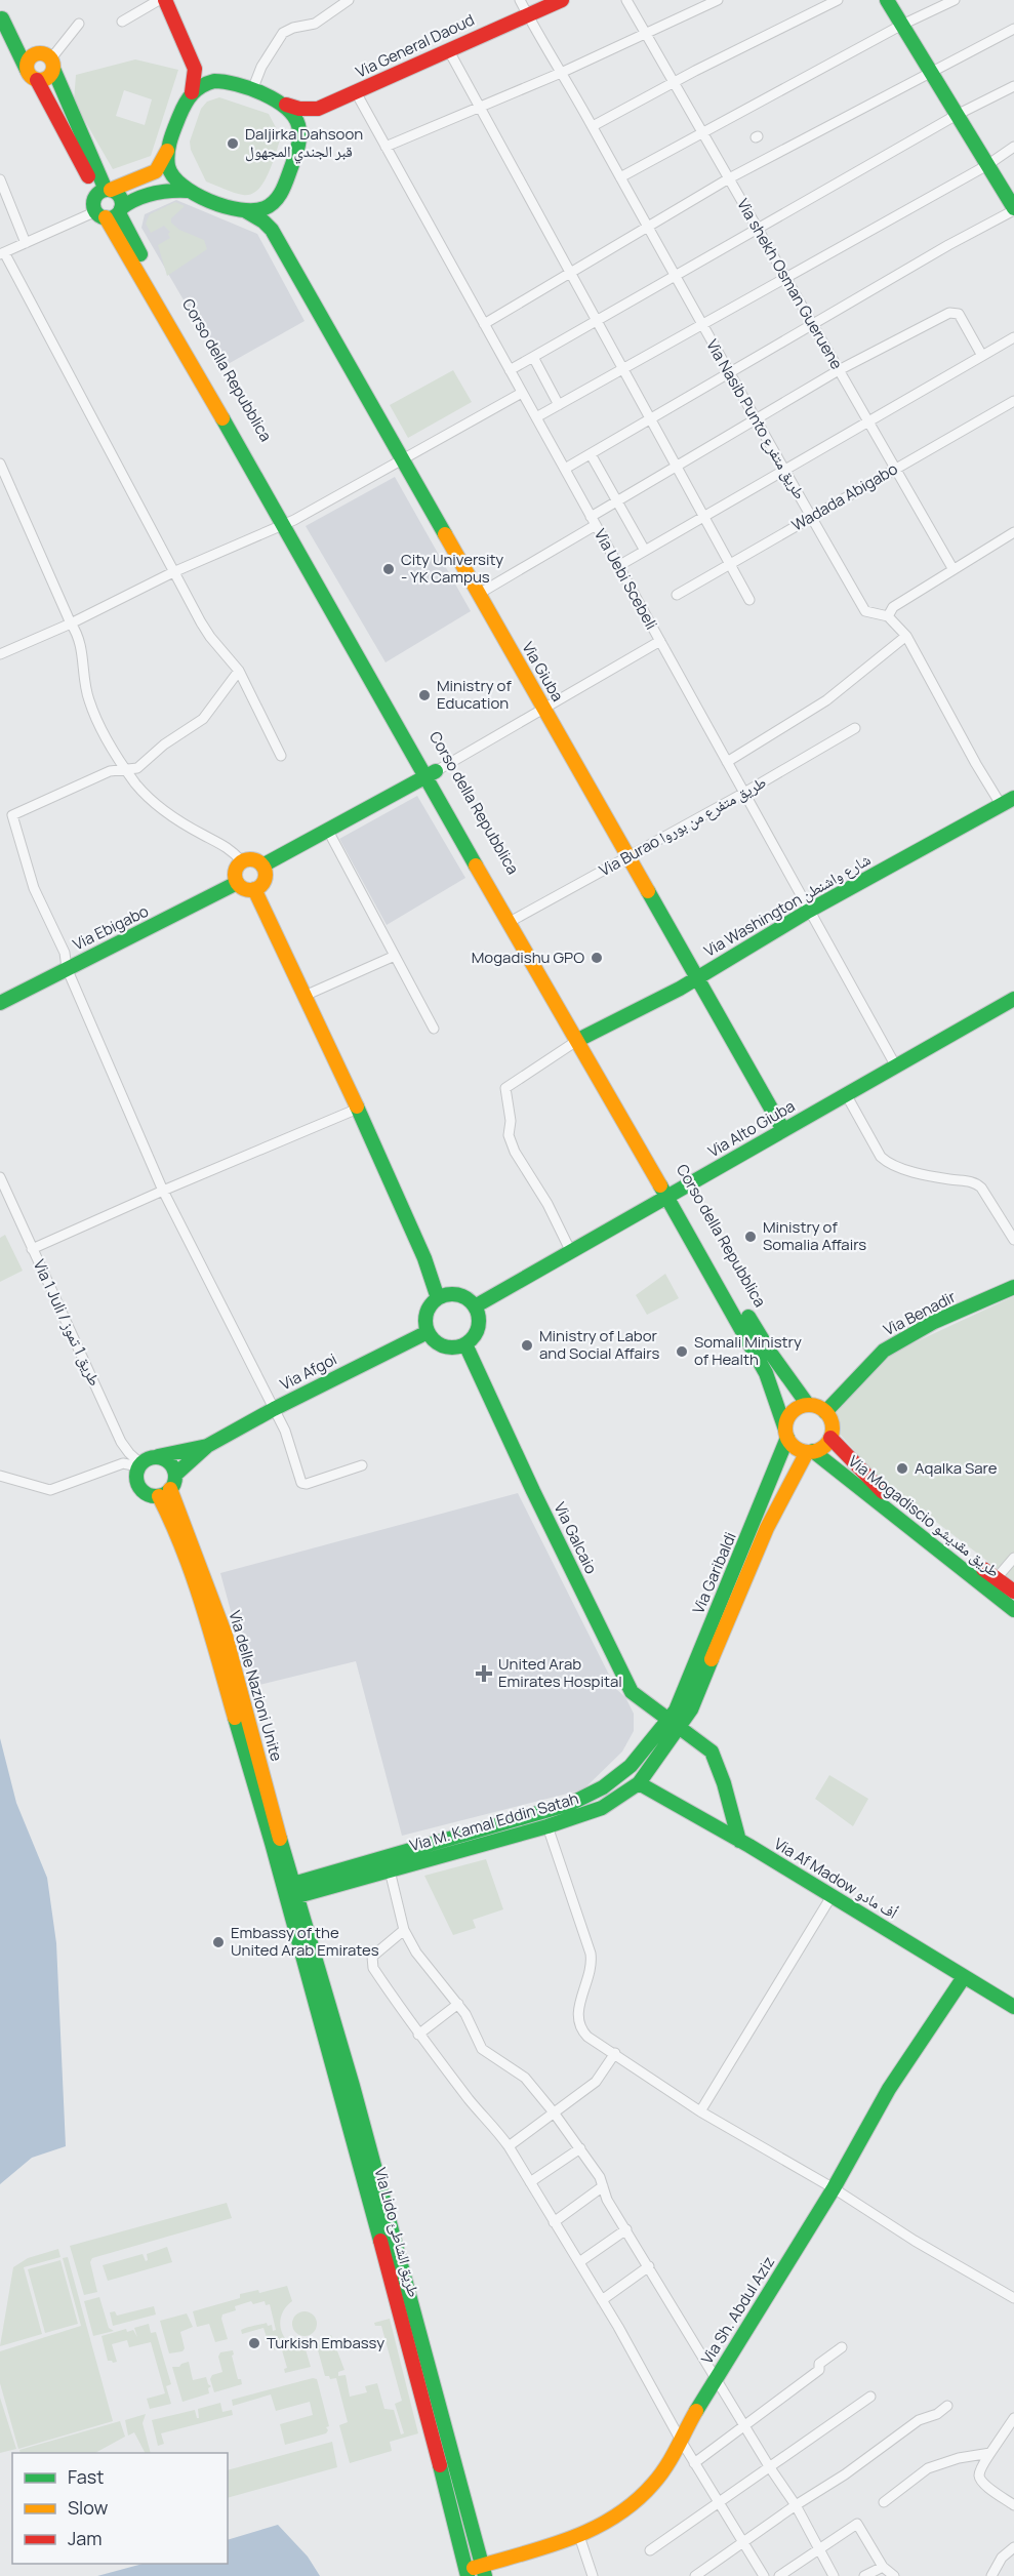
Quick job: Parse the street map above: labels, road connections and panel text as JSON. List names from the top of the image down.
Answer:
{
  "streets": {
    "main road": [
      "Via General Daoud",
      "Corso della Repubblica",
      "Via Giuba",
      "Via Washington شارع واشنطن",
      "Via Ebigabo",
      "Via Alto Giuba",
      "Via Benadir",
      "Via Afgoi",
      "Via Mogadiscio طريق مقديشو",
      "Via Galcaio",
      "Via Garibaldi",
      "Via delle Nazioni Unite",
      "Via M. Kamal Eddin Satah",
      "Via Af Madow أف مادو",
      "Via Lido طريق الشاطئ",
      "Via Sh. Abdul Aziz"
    ],
    "street": [
      "Via shekh Osman Gueruene",
      "Via Nasib Punto طريق متفرع",
      "Wadada Abigabo",
      "Via Uebi Scebeli",
      "Via Burao طريق متفرع من بوروا",
      "Via 1 Juli / طريق 1 تموز"
    ]
  },
  "crossings": [
    ["Via General Daoud", "Via Nasib Punto طريق متفرع"],
    ["Via General Daoud", "Via Uebi Scebeli"],
    ["Via shekh Osman Gueruene", "Wadada Abigabo"],
    ["Corso della Repubblica", "Via Alto Giuba"],
    ["Corso della Repubblica", "Via Benadir"],
    ["Corso della Repubblica", "Via Mogadiscio طريق مقديشو"],
    ["Corso della Repubblica", "Via Garibaldi"],
    ["Via Nasib Punto طريق متفرع", "Wadada Abigabo"],
    ["Via Nasib Punto طريق متفرع", "Via Washington شارع واشنطن"],
    ["Via Uebi Scebeli", "Via Burao طريق متفرع من بوروا"],
    ["Via Uebi Scebeli", "Via Washington شارع واشنطن"],
    ["Via Uebi Scebeli", "Via Alto Giuba"],
    ["Via Giuba", "Via Burao طريق متفرع من بوروا"],
    ["Via Giuba", "Via Washington شارع واشنطن"],
    ["Via Giuba", "Via Alto Giuba"],
    ["Via Alto Giuba", "Via Afgoi"],
    ["Via Alto Giuba", "Via Galcaio"],
    ["Via Benadir", "Via Mogadiscio طريق مقديشو"],
    ["Via Benadir", "Via Garibaldi"],
    ["Via 1 Juli / طريق 1 تموز", "Via delle Nazioni Unite"],
    ["Via Afgoi", "Via Galcaio"],
    ["Via Mogadiscio طريق مقديشو", "Via Garibaldi"],
    ["Via Galcaio", "Via Garibaldi"],
    ["Via Galcaio", "Via M. Kamal Eddin Satah"],
    ["Via Galcaio", "Via Af Madow أف مادو"],
    ["Via Garibaldi", "Via M. Kamal Eddin Satah"],
    ["Via delle Nazioni Unite", "Via M. Kamal Eddin Satah"],
    ["Via delle Nazioni Unite", "Via Lido طريق الشاطئ"],
    ["Via M. Kamal Eddin Satah", "Via Af Madow أف مادو"],
    ["Via M. Kamal Eddin Satah", "Via Lido طريق الشاطئ"],
    ["Via Af Madow أف مادو", "Via Sh. Abdul Aziz"],
    ["Via Lido طريق الشاطئ", "Via Sh. Abdul Aziz"]
  ],
  "places": {
    "other": [
      "Daljirka Dahsoon قبر الجندي المجهول",
      "City University - YK Campus",
      "Ministry of Education",
      "Mogadishu GPO",
      "Ministry of Somalia Affairs",
      "Ministry of Labor and Social Affairs",
      "Somali Ministry of Health",
      "Aqalka Sare",
      "Embassy of the United Arab Emirates",
      "Turkish Embassy"
    ],
    "health": ["United Arab Emirates Hospital"]
  },
  "legend": ["Fast", "Slow", "Jam"]
}
